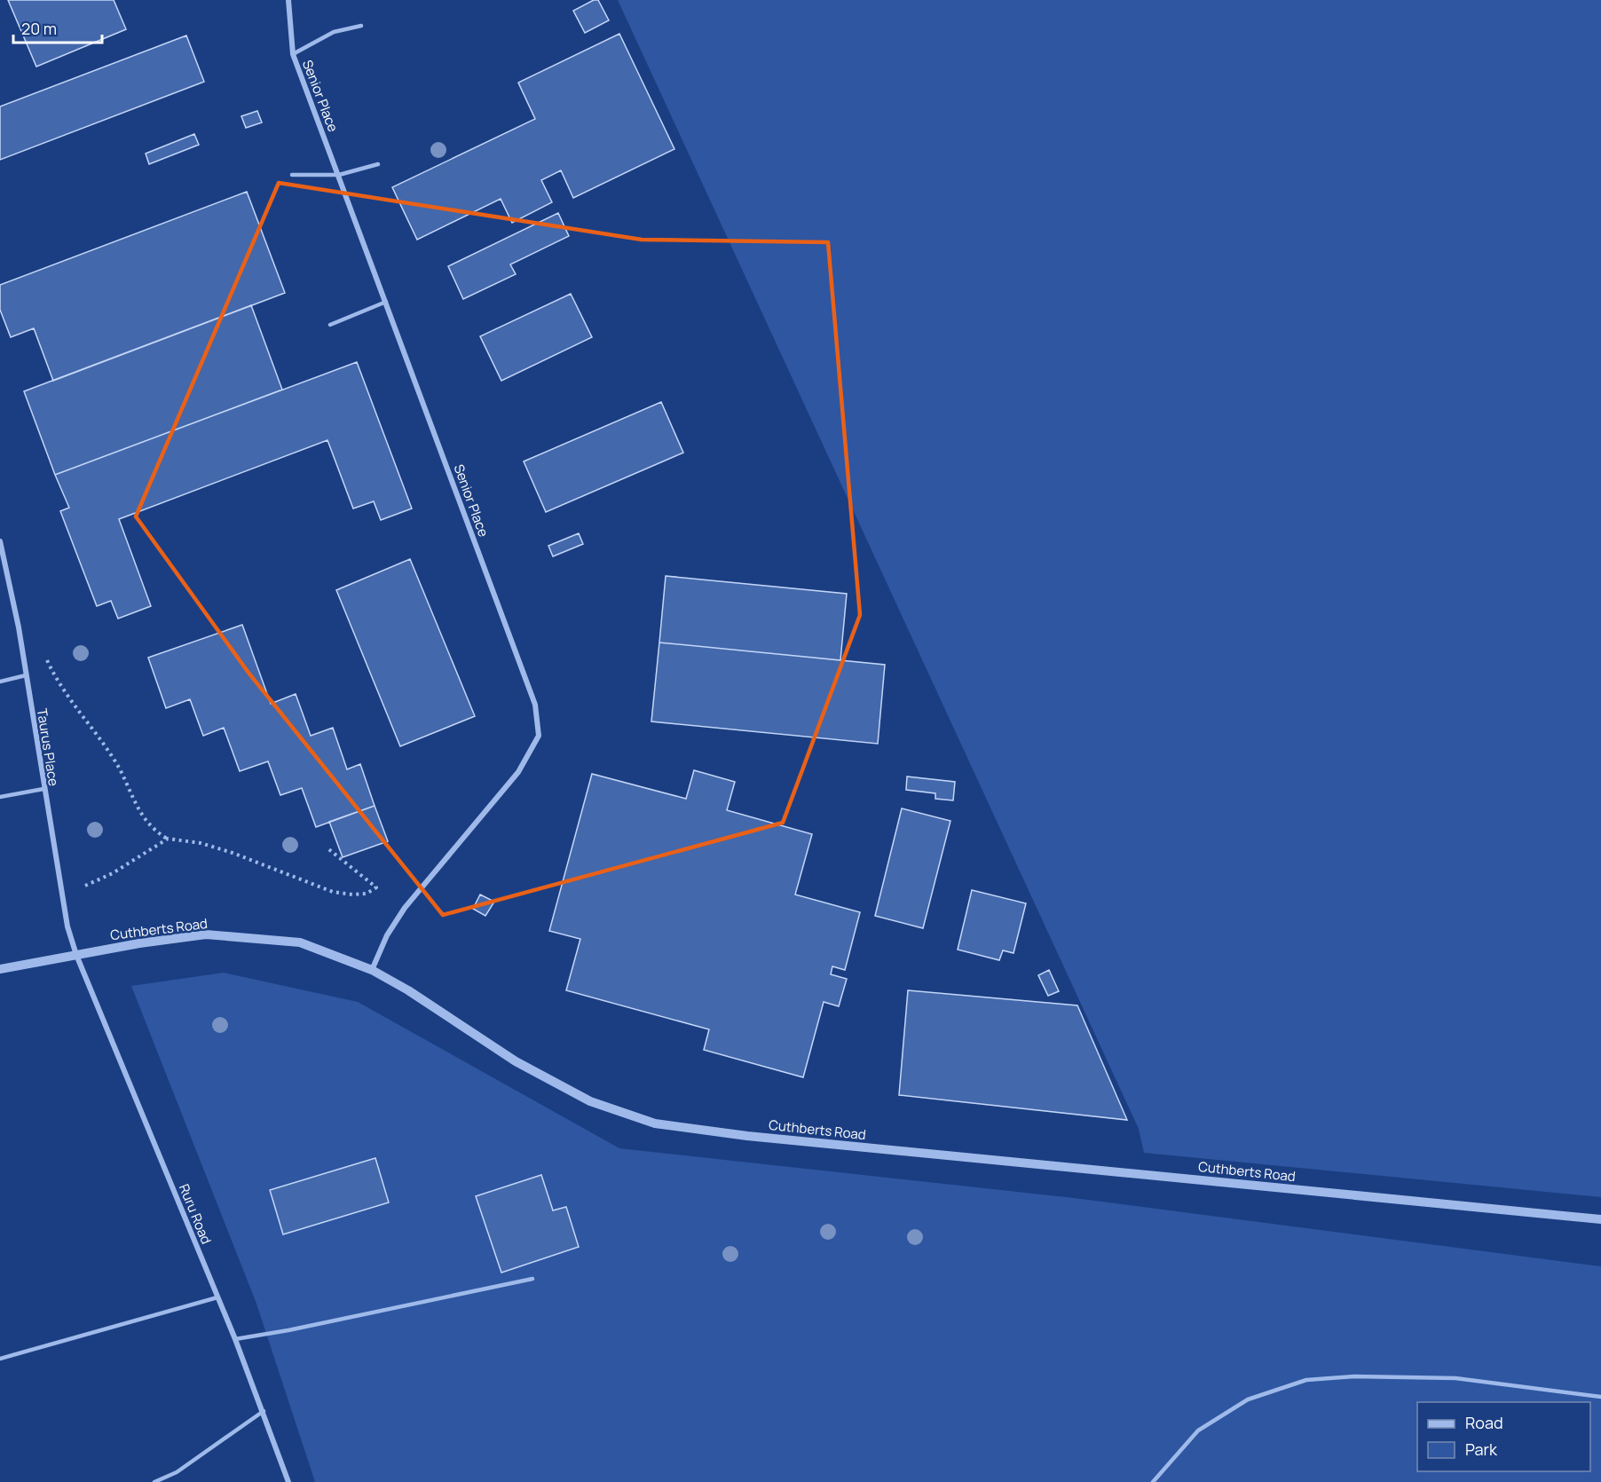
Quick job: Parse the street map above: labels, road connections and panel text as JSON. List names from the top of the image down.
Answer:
{
  "streets": {
    "street": [
      "Senior Place",
      "Taurus Place",
      "Cuthberts Road",
      "Ruru Road"
    ]
  },
  "crossings": [
    ["Senior Place", "Cuthberts Road"],
    ["Taurus Place", "Cuthberts Road"],
    ["Taurus Place", "Ruru Road"],
    ["Cuthberts Road", "Ruru Road"]
  ],
  "legend": ["Road", "Park"],
  "scale_bar": "20 m"
}
